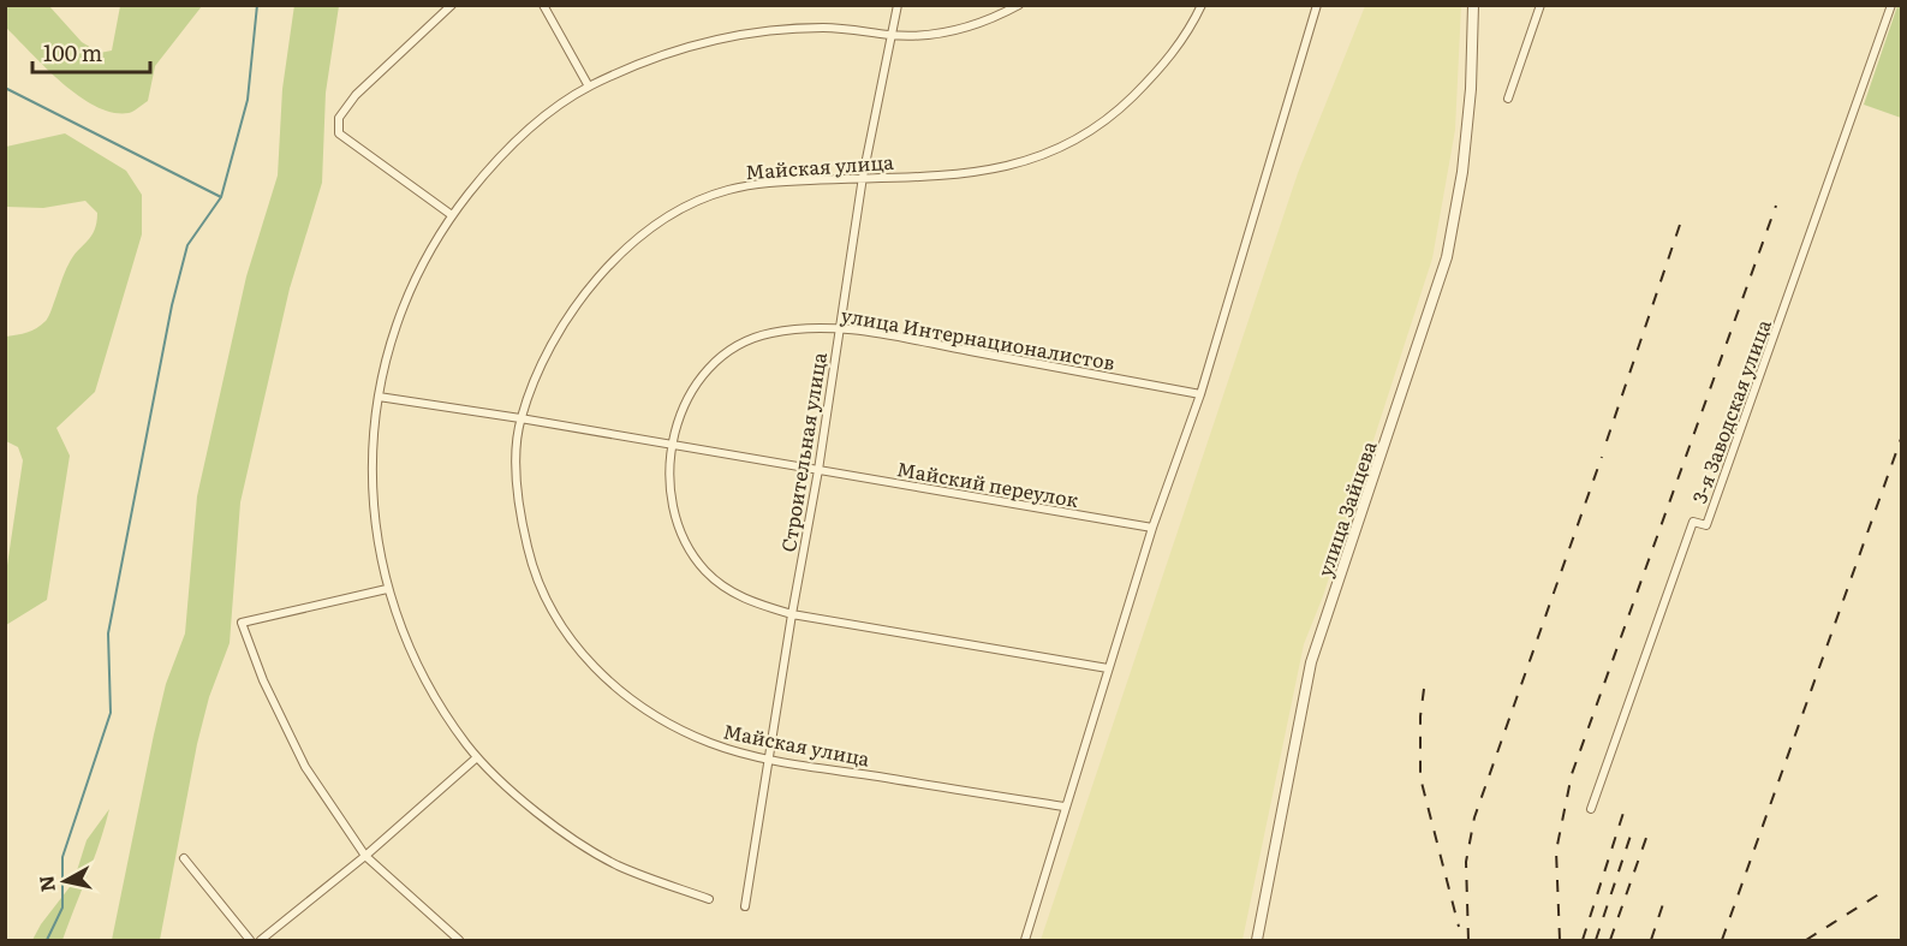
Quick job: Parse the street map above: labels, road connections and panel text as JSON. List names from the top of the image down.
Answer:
{
  "streets": {
    "street": [
      "Майская улица",
      "улица Интернационалистов",
      "3-я Заводская улица",
      "Строительная улица",
      "Майский переулок",
      "улица Зайцева"
    ]
  },
  "crossings": [
    ["Майская улица", "Строительная улица"],
    ["Майская улица", "Майский переулок"],
    ["улица Интернационалистов", "Строительная улица"],
    ["улица Интернационалистов", "Майский переулок"],
    ["Строительная улица", "Майский переулок"]
  ],
  "scale_bar": "100 m",
  "north": "left"
}
